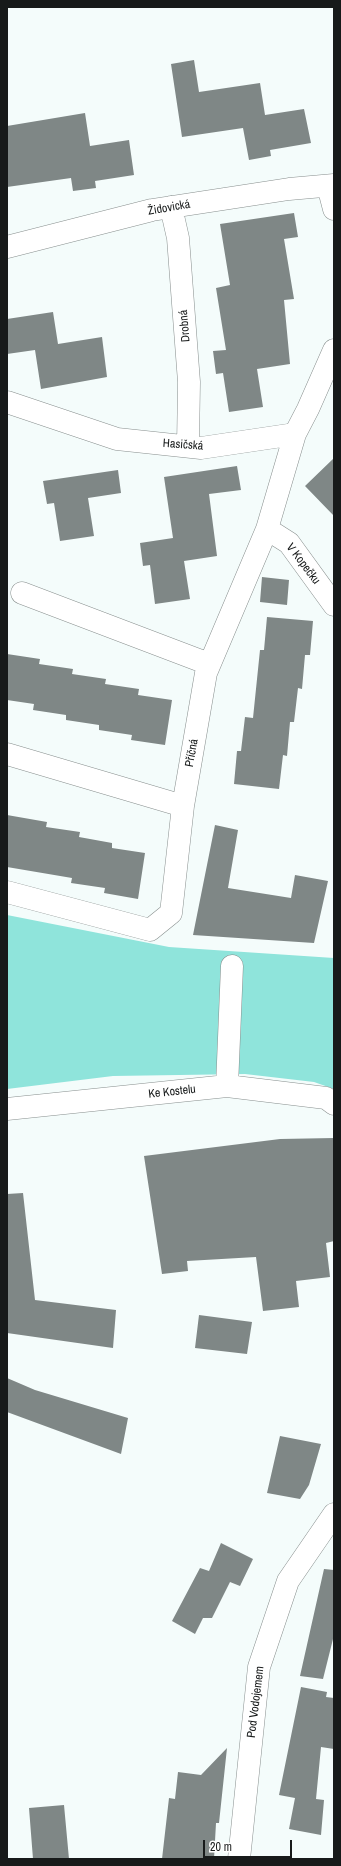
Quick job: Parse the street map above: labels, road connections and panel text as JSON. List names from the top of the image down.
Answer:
{
  "streets": {
    "street": [
      "Židovická",
      "Drobná",
      "Hasičská",
      "V Kopečku",
      "Příčná",
      "Ke Kostelu",
      "Pod Vodojemem"
    ]
  },
  "crossings": [
    ["Židovická", "Drobná"],
    ["Drobná", "Hasičská"],
    ["Hasičská", "Příčná"],
    ["V Kopečku", "Příčná"]
  ],
  "scale_bar": "20 m"
}
